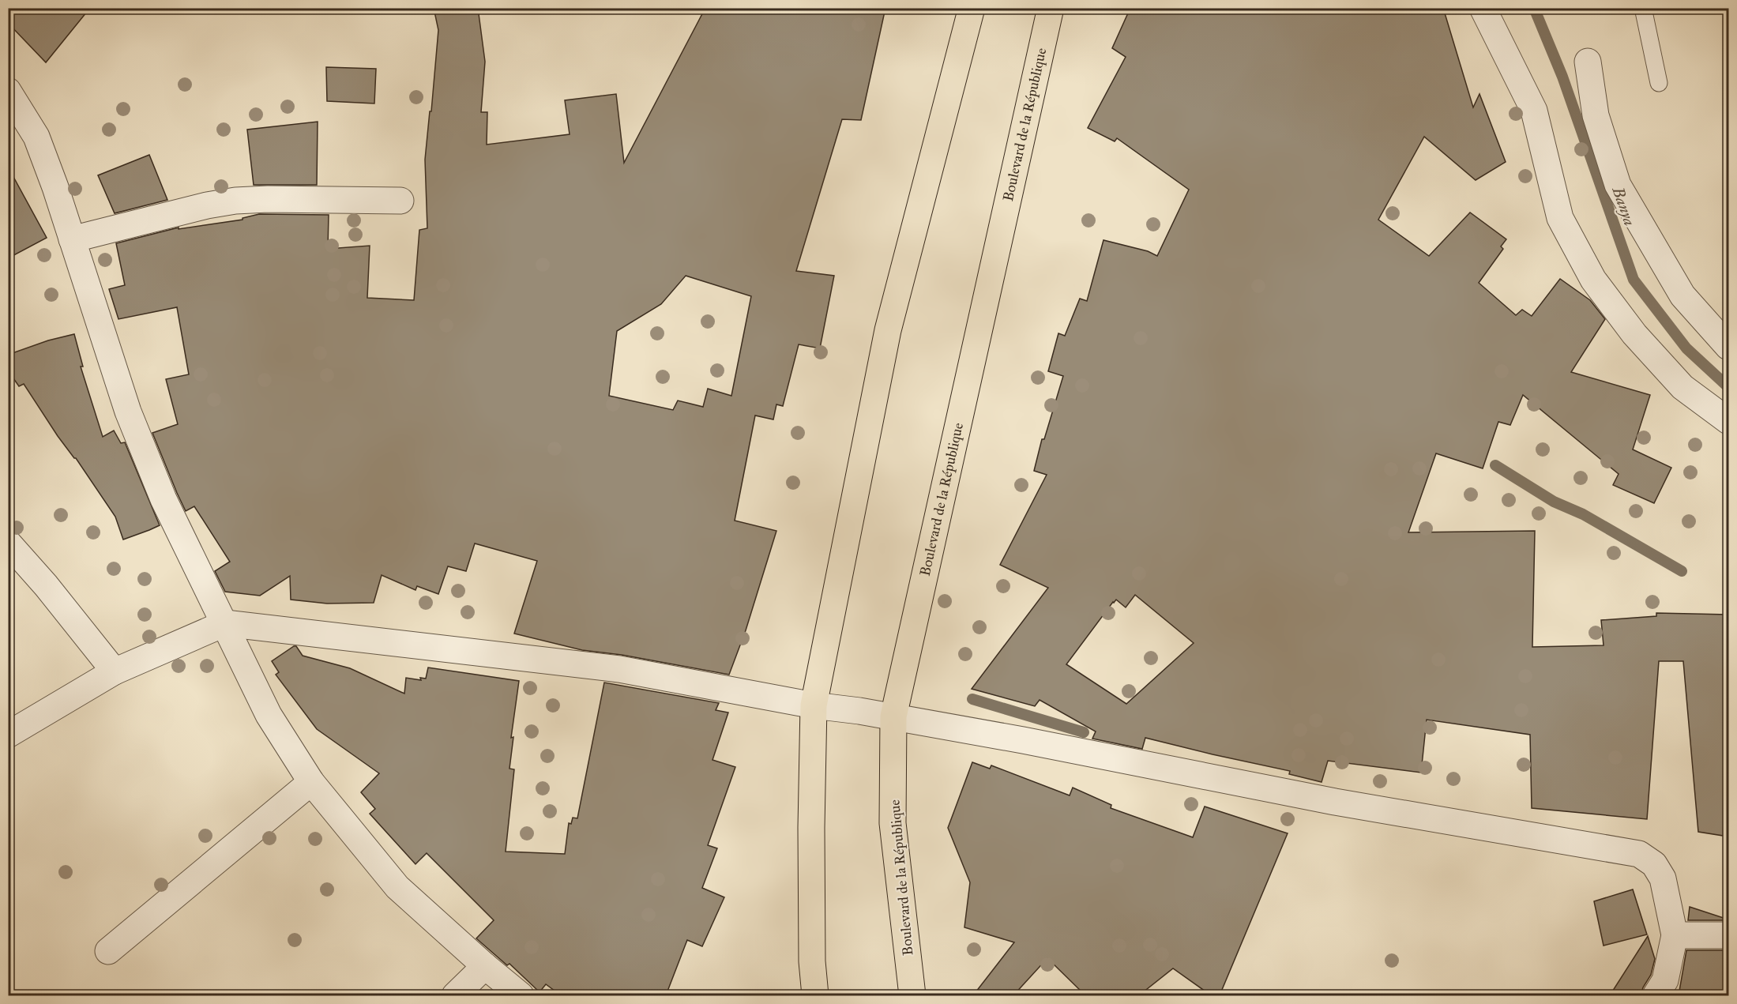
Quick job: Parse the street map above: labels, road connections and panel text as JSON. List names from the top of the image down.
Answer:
{
  "streets": {
    "main road": ["Boulevard de la République"]
  },
  "water": ["Banya"]
}
